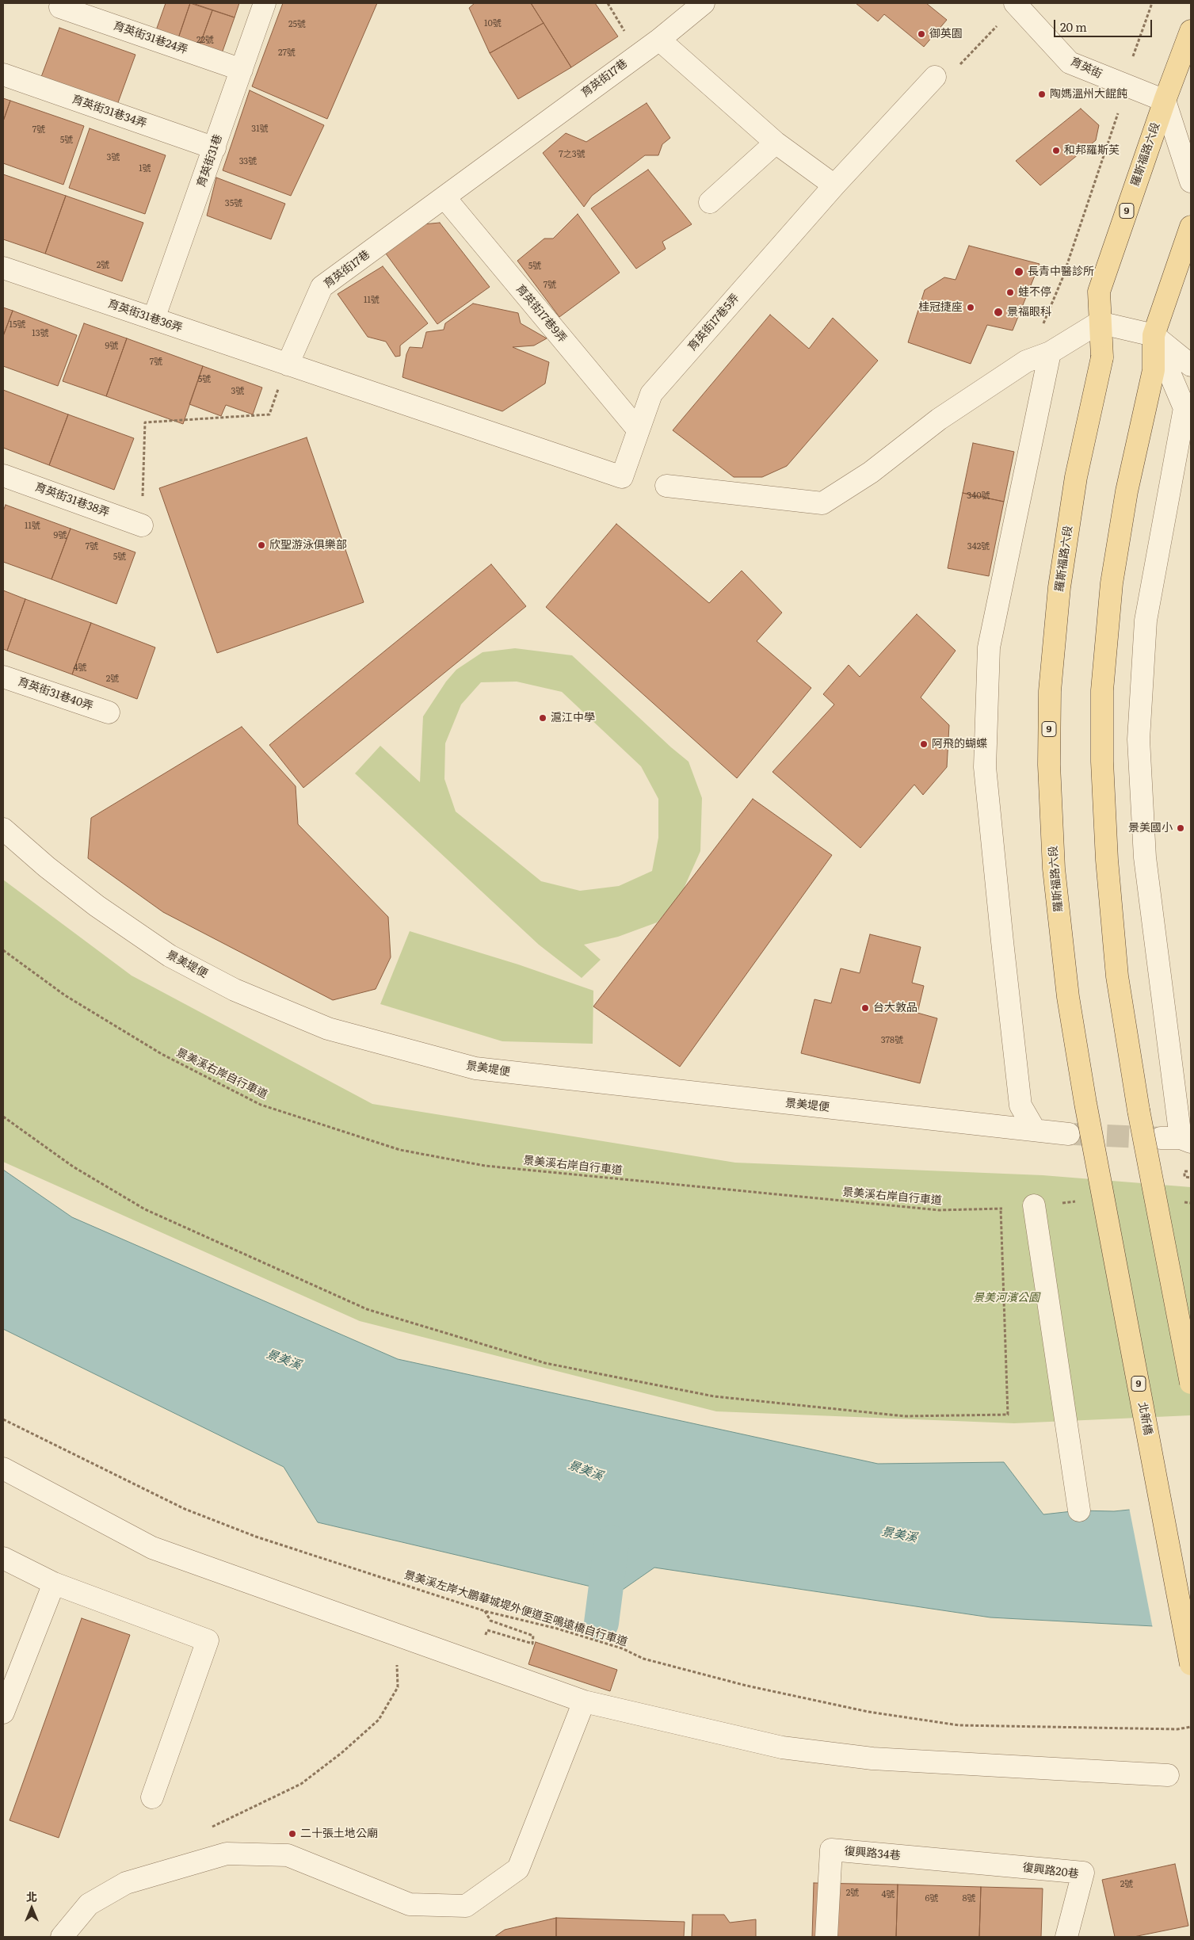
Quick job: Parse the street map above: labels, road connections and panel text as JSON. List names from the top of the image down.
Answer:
{
  "streets": {
    "main road": ["羅斯福路六段", "9", "北新橋"],
    "street": [
      "育英街31巷24弄",
      "育英街",
      "育英街17巷",
      "育英街31巷34弄",
      "育英街31巷",
      "育英街17巷9弄",
      "育英街31巷36弄",
      "育英街17巷5弄",
      "育英街31巷38弄",
      "育英街31巷40弄",
      "景美堤便",
      "復興路34巷",
      "復興路20巷"
    ],
    "path": ["景美溪右岸自行車道", "景美溪左岸大鵬華城堤外便道至鳴遠橋自行車道"]
  },
  "crossings": [
    ["育英街31巷24弄", "育英街31巷"],
    ["育英街", "羅斯福路六段"],
    ["育英街17巷", "育英街17巷9弄"],
    ["育英街17巷", "育英街31巷36弄"],
    ["育英街17巷", "育英街17巷5弄"],
    ["育英街31巷34弄", "育英街31巷"],
    ["羅斯福路六段", "北新橋"],
    ["育英街31巷", "育英街31巷36弄"],
    ["育英街17巷9弄", "育英街17巷5弄"],
    ["育英街31巷36弄", "育英街17巷5弄"],
    ["復興路34巷", "復興路20巷"]
  ],
  "water": ["景美溪"],
  "parks": ["景美河濱公園"],
  "places": [
    "御英園",
    "陶媽溫州大餛飩",
    "和邦羅斯芙",
    "長青中醫診所",
    "蛙不停",
    "桂冠捷座",
    "景福眼科",
    "欣聖游泳俱樂部",
    "滬江中學",
    "阿飛的蝴蝶",
    "景美國小",
    "台大敦品",
    "二十張土地公廟"
  ],
  "house_numbers": [
    "10號",
    "25號",
    "22號",
    "27號",
    "31號",
    "7號",
    "5號",
    "7之3號",
    "3號",
    "33號",
    "1號",
    "35號",
    "2號",
    "5號",
    "7號",
    "11號",
    "15號",
    "13號",
    "9號",
    "7號",
    "5號",
    "3號",
    "340號",
    "11號",
    "9號",
    "7號",
    "342號",
    "5號",
    "4號",
    "2號",
    "378號",
    "2號",
    "2號",
    "4號",
    "6號",
    "8號"
  ],
  "scale_bar": "20 m",
  "north": "top"
}
